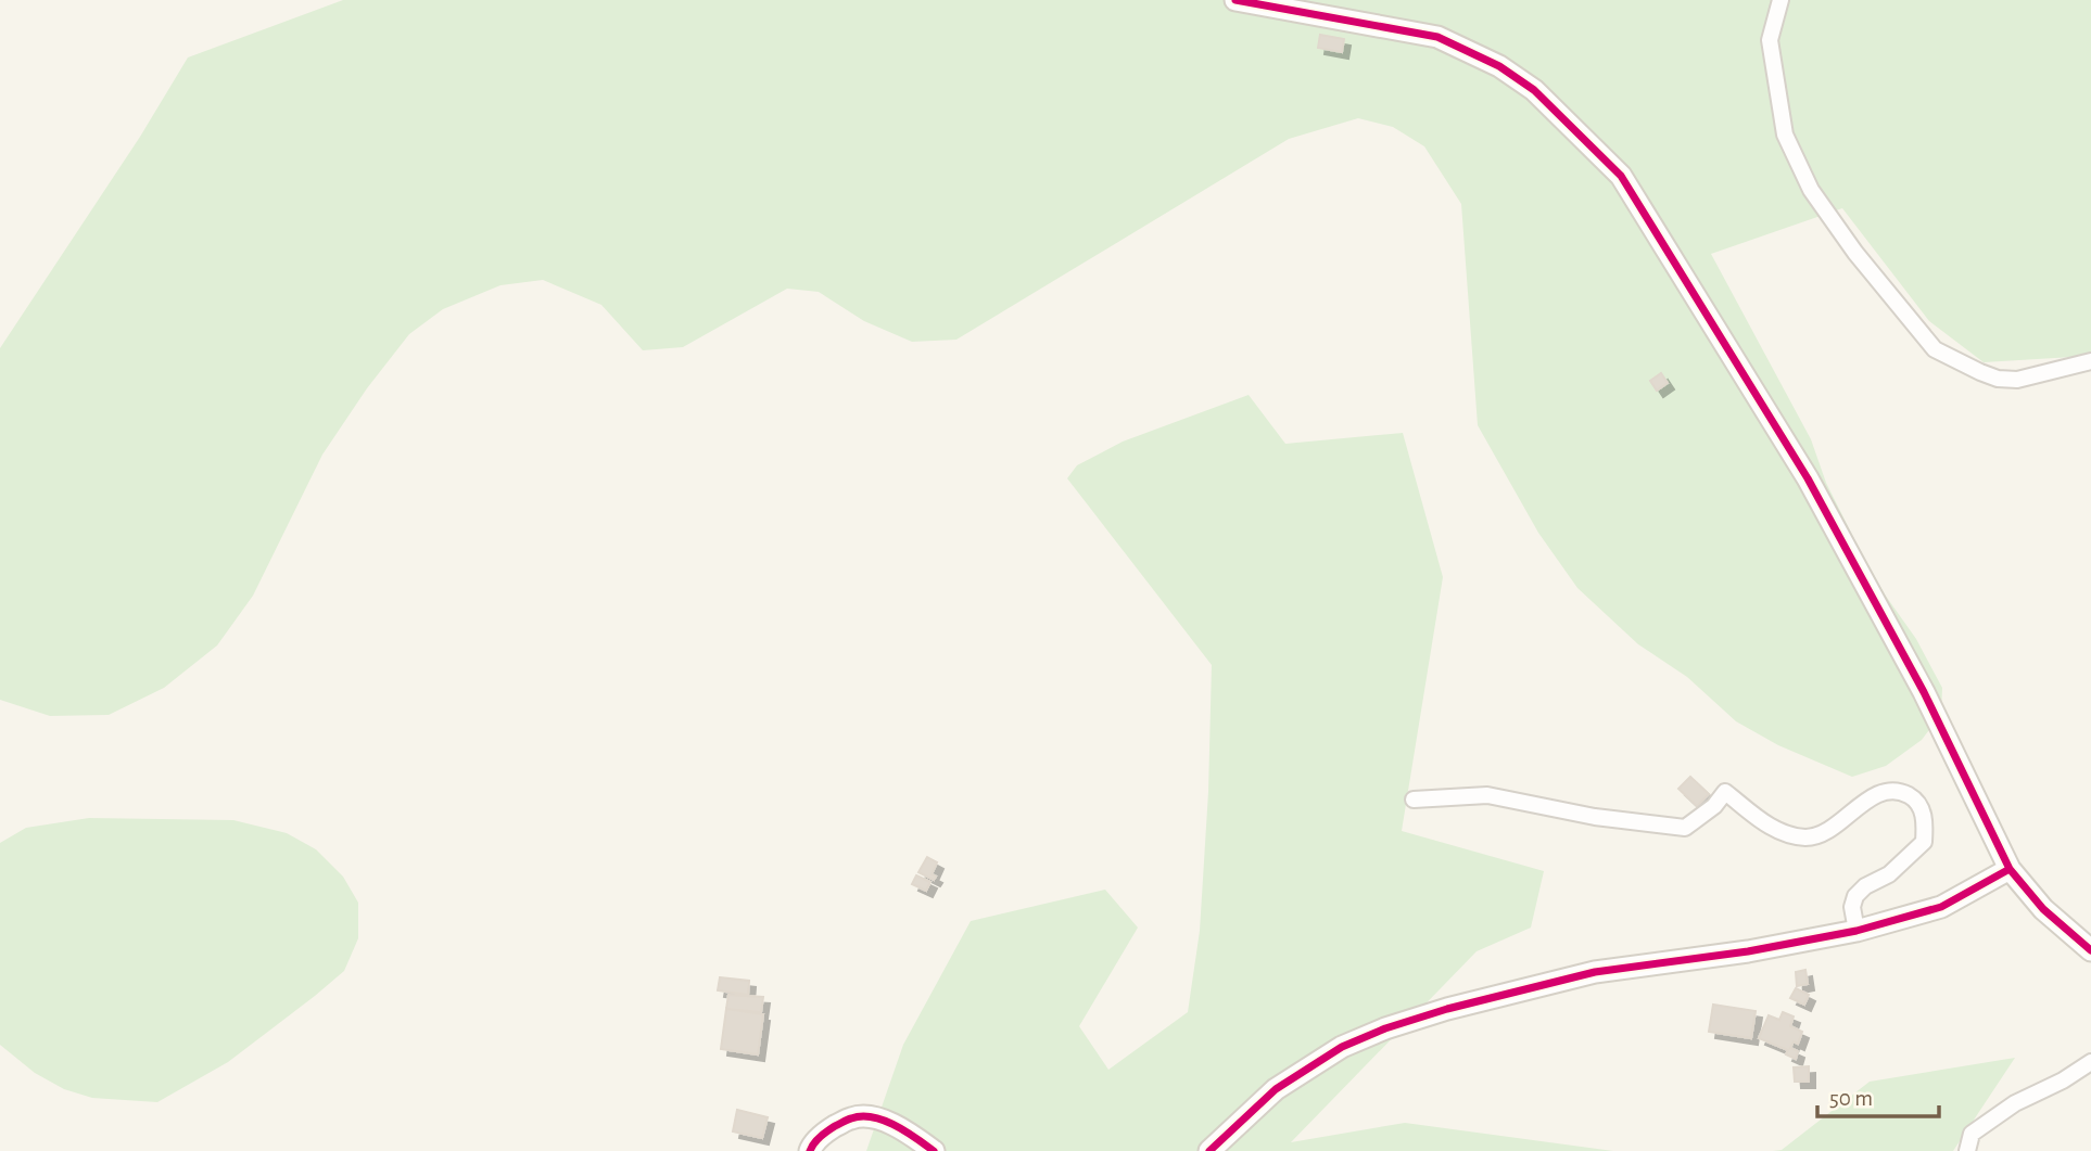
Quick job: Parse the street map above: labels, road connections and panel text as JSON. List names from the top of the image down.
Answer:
{
  "scale_bar": "50 m"
}
